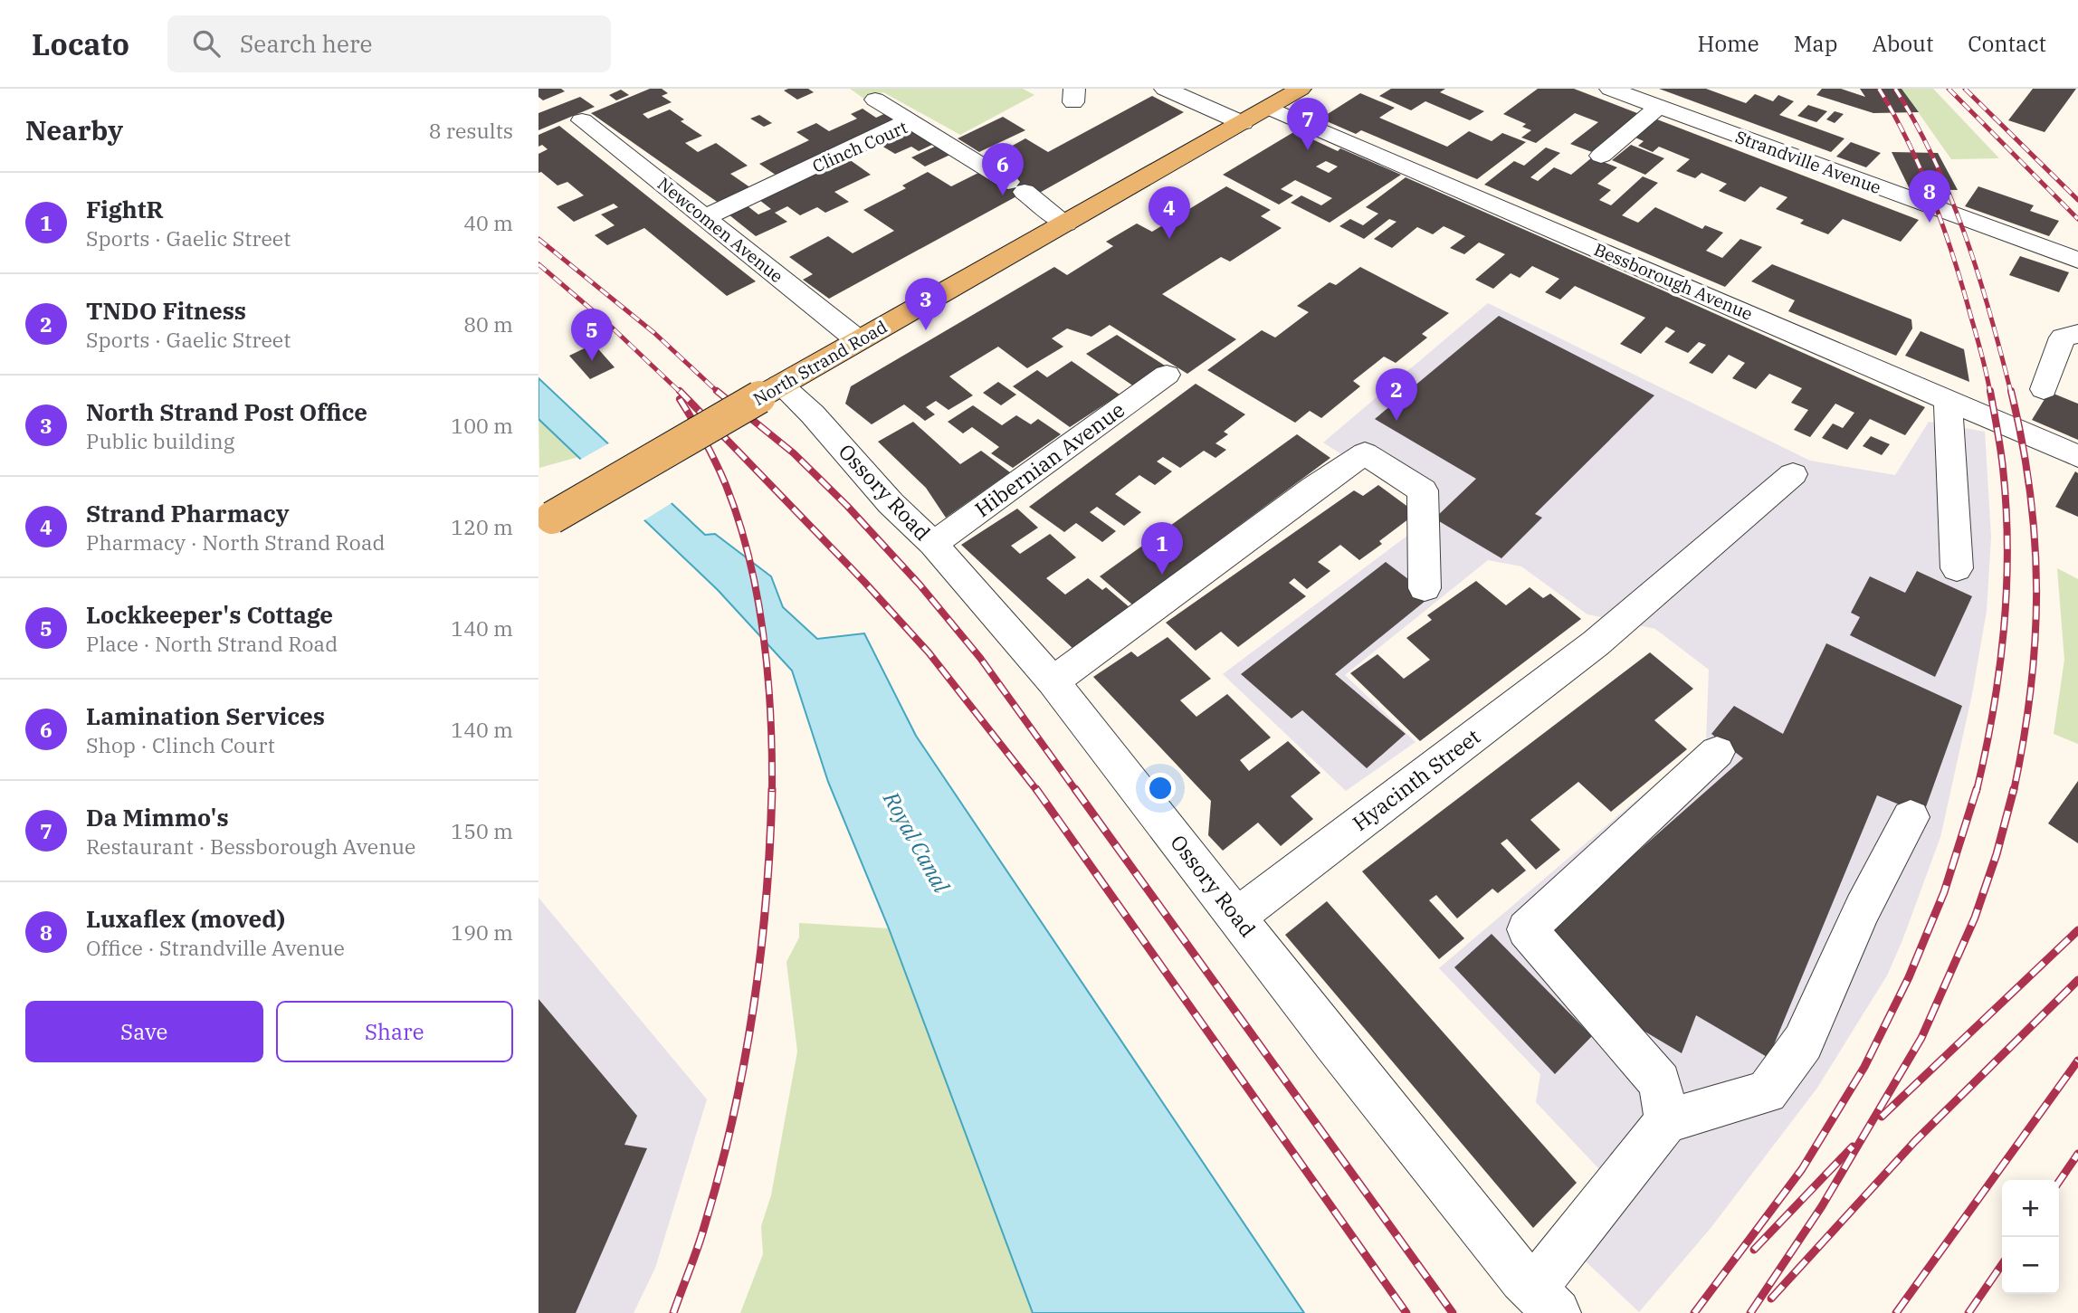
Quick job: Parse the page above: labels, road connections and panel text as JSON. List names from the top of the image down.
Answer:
{
  "streets": {
    "main road": ["North Strand Road"],
    "street": [
      "Clinch Court",
      "Strandville Avenue",
      "Newcomen Avenue",
      "Bessborough Avenue",
      "Hibernian Avenue",
      "Ossory Road",
      "Hyacinth Street"
    ]
  },
  "crossings": [
    ["Clinch Court", "Newcomen Avenue"],
    ["Clinch Court", "North Strand Road"],
    ["Newcomen Avenue", "North Strand Road"],
    ["Bessborough Avenue", "North Strand Road"],
    ["North Strand Road", "Ossory Road"],
    ["Hibernian Avenue", "Ossory Road"],
    ["Ossory Road", "Hyacinth Street"]
  ],
  "water": ["Royal Canal"],
  "page": {
    "header": "Locato",
    "search": "Search here",
    "nav": [
      "Home",
      "Map",
      "About",
      "Contact"
    ],
    "heading": ["Nearby", "8 results"],
    "pins": [
      "7",
      "6",
      "8",
      "4",
      "3",
      "5",
      "2",
      "1"
    ],
    "list": [
      {
        "mark": "1",
        "name": "FightR",
        "note": "Sports · Gaelic Street",
        "value": "40 m"
      },
      {
        "mark": "2",
        "name": "TNDO Fitness",
        "note": "Sports · Gaelic Street",
        "value": "80 m"
      },
      {
        "mark": "3",
        "name": "North Strand Post Office",
        "note": "Public building",
        "value": "100 m"
      },
      {
        "mark": "4",
        "name": "Strand Pharmacy",
        "note": "Pharmacy · North Strand Road",
        "value": "120 m"
      },
      {
        "mark": "5",
        "name": "Lockkeeper's Cottage",
        "note": "Place · North Strand Road",
        "value": "140 m"
      },
      {
        "mark": "6",
        "name": "Lamination Services",
        "note": "Shop · Clinch Court",
        "value": "140 m"
      },
      {
        "mark": "7",
        "name": "Da Mimmo's",
        "note": "Restaurant · Bessborough Avenue",
        "value": "150 m"
      },
      {
        "mark": "8",
        "name": "Luxaflex (moved)",
        "note": "Office · Strandville Avenue",
        "value": "190 m"
      }
    ],
    "buttons": ["Save", "Share"],
    "map_buttons": ["+", "−"]
  }
}
